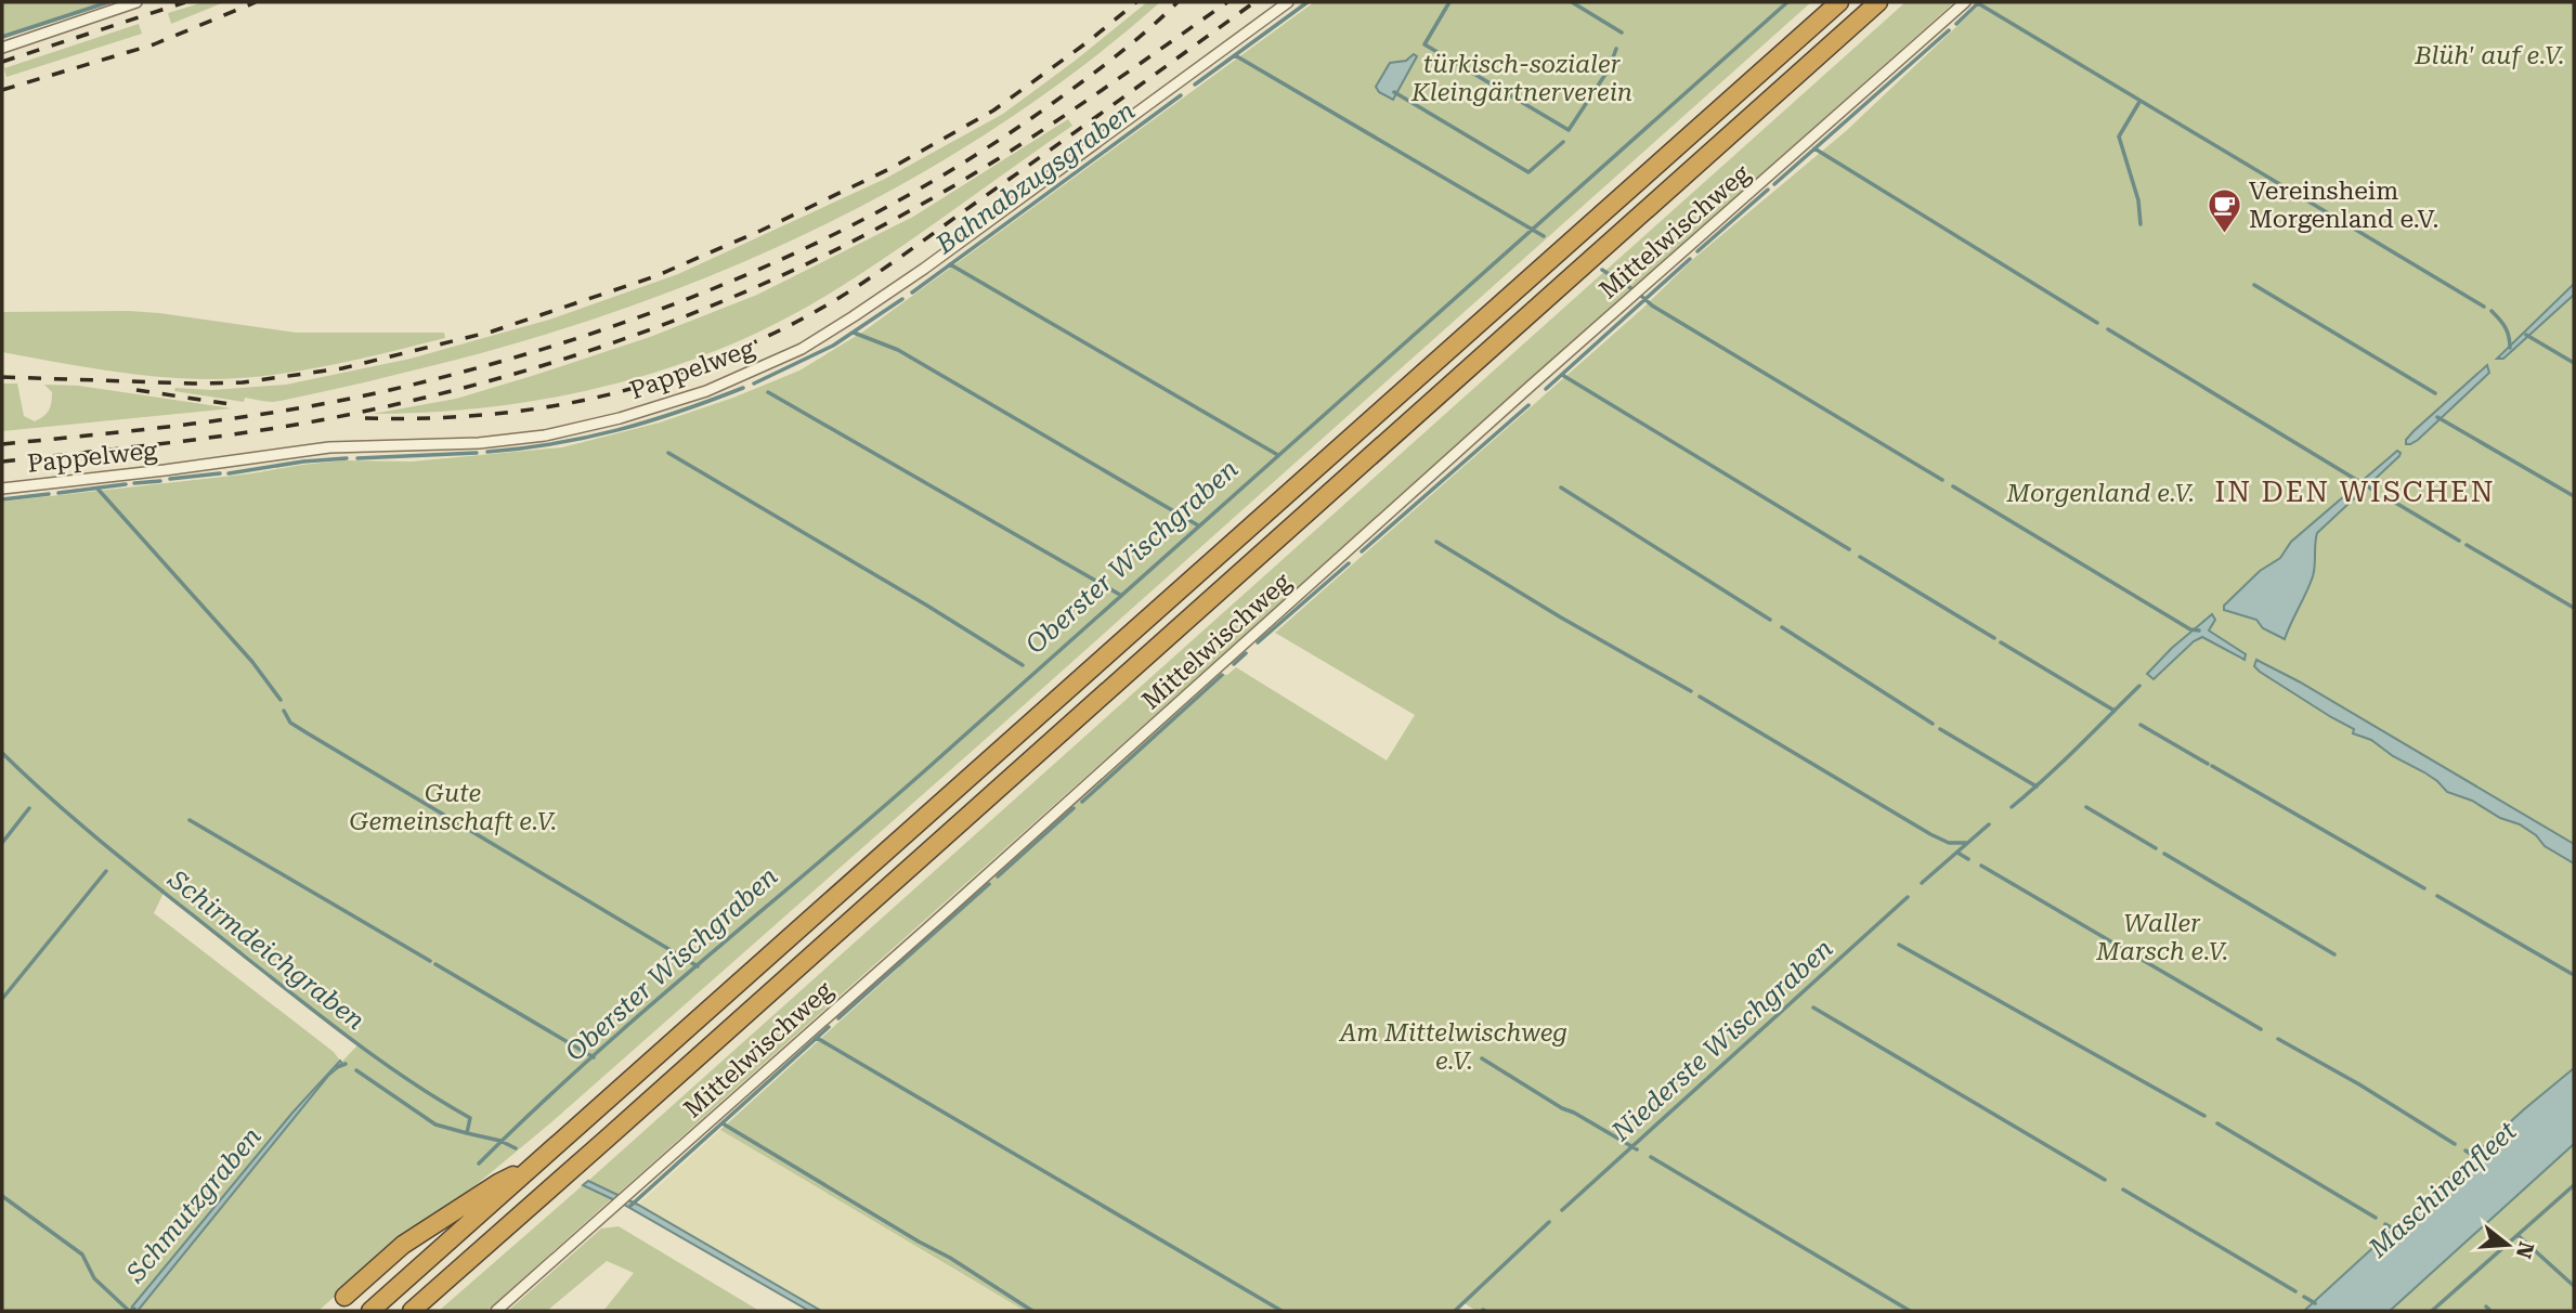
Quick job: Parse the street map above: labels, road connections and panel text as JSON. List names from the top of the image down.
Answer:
{
  "streets": {
    "street": ["Mittelwischweg", "Pappelweg"]
  },
  "districts": ["IN DEN WISCHEN"],
  "water": [
    "Bahnabzugsgraben",
    "Oberster Wischgraben",
    "Schirmdeichgraben",
    "Niederste Wischgraben",
    "Maschinenfleet",
    "Schmutzgraben"
  ],
  "parks": [
    "Blüh' auf e.V.",
    "türkisch-sozialer Kleingärtnerverein",
    "Morgenland e.V.",
    "Gute Gemeinschaft e.V.",
    "Waller Marsch e.V.",
    "Am Mittelwischweg e.V."
  ],
  "places": {
    "cafe": ["Vereinsheim Morgenland e.V."]
  },
  "north": "right"
}
